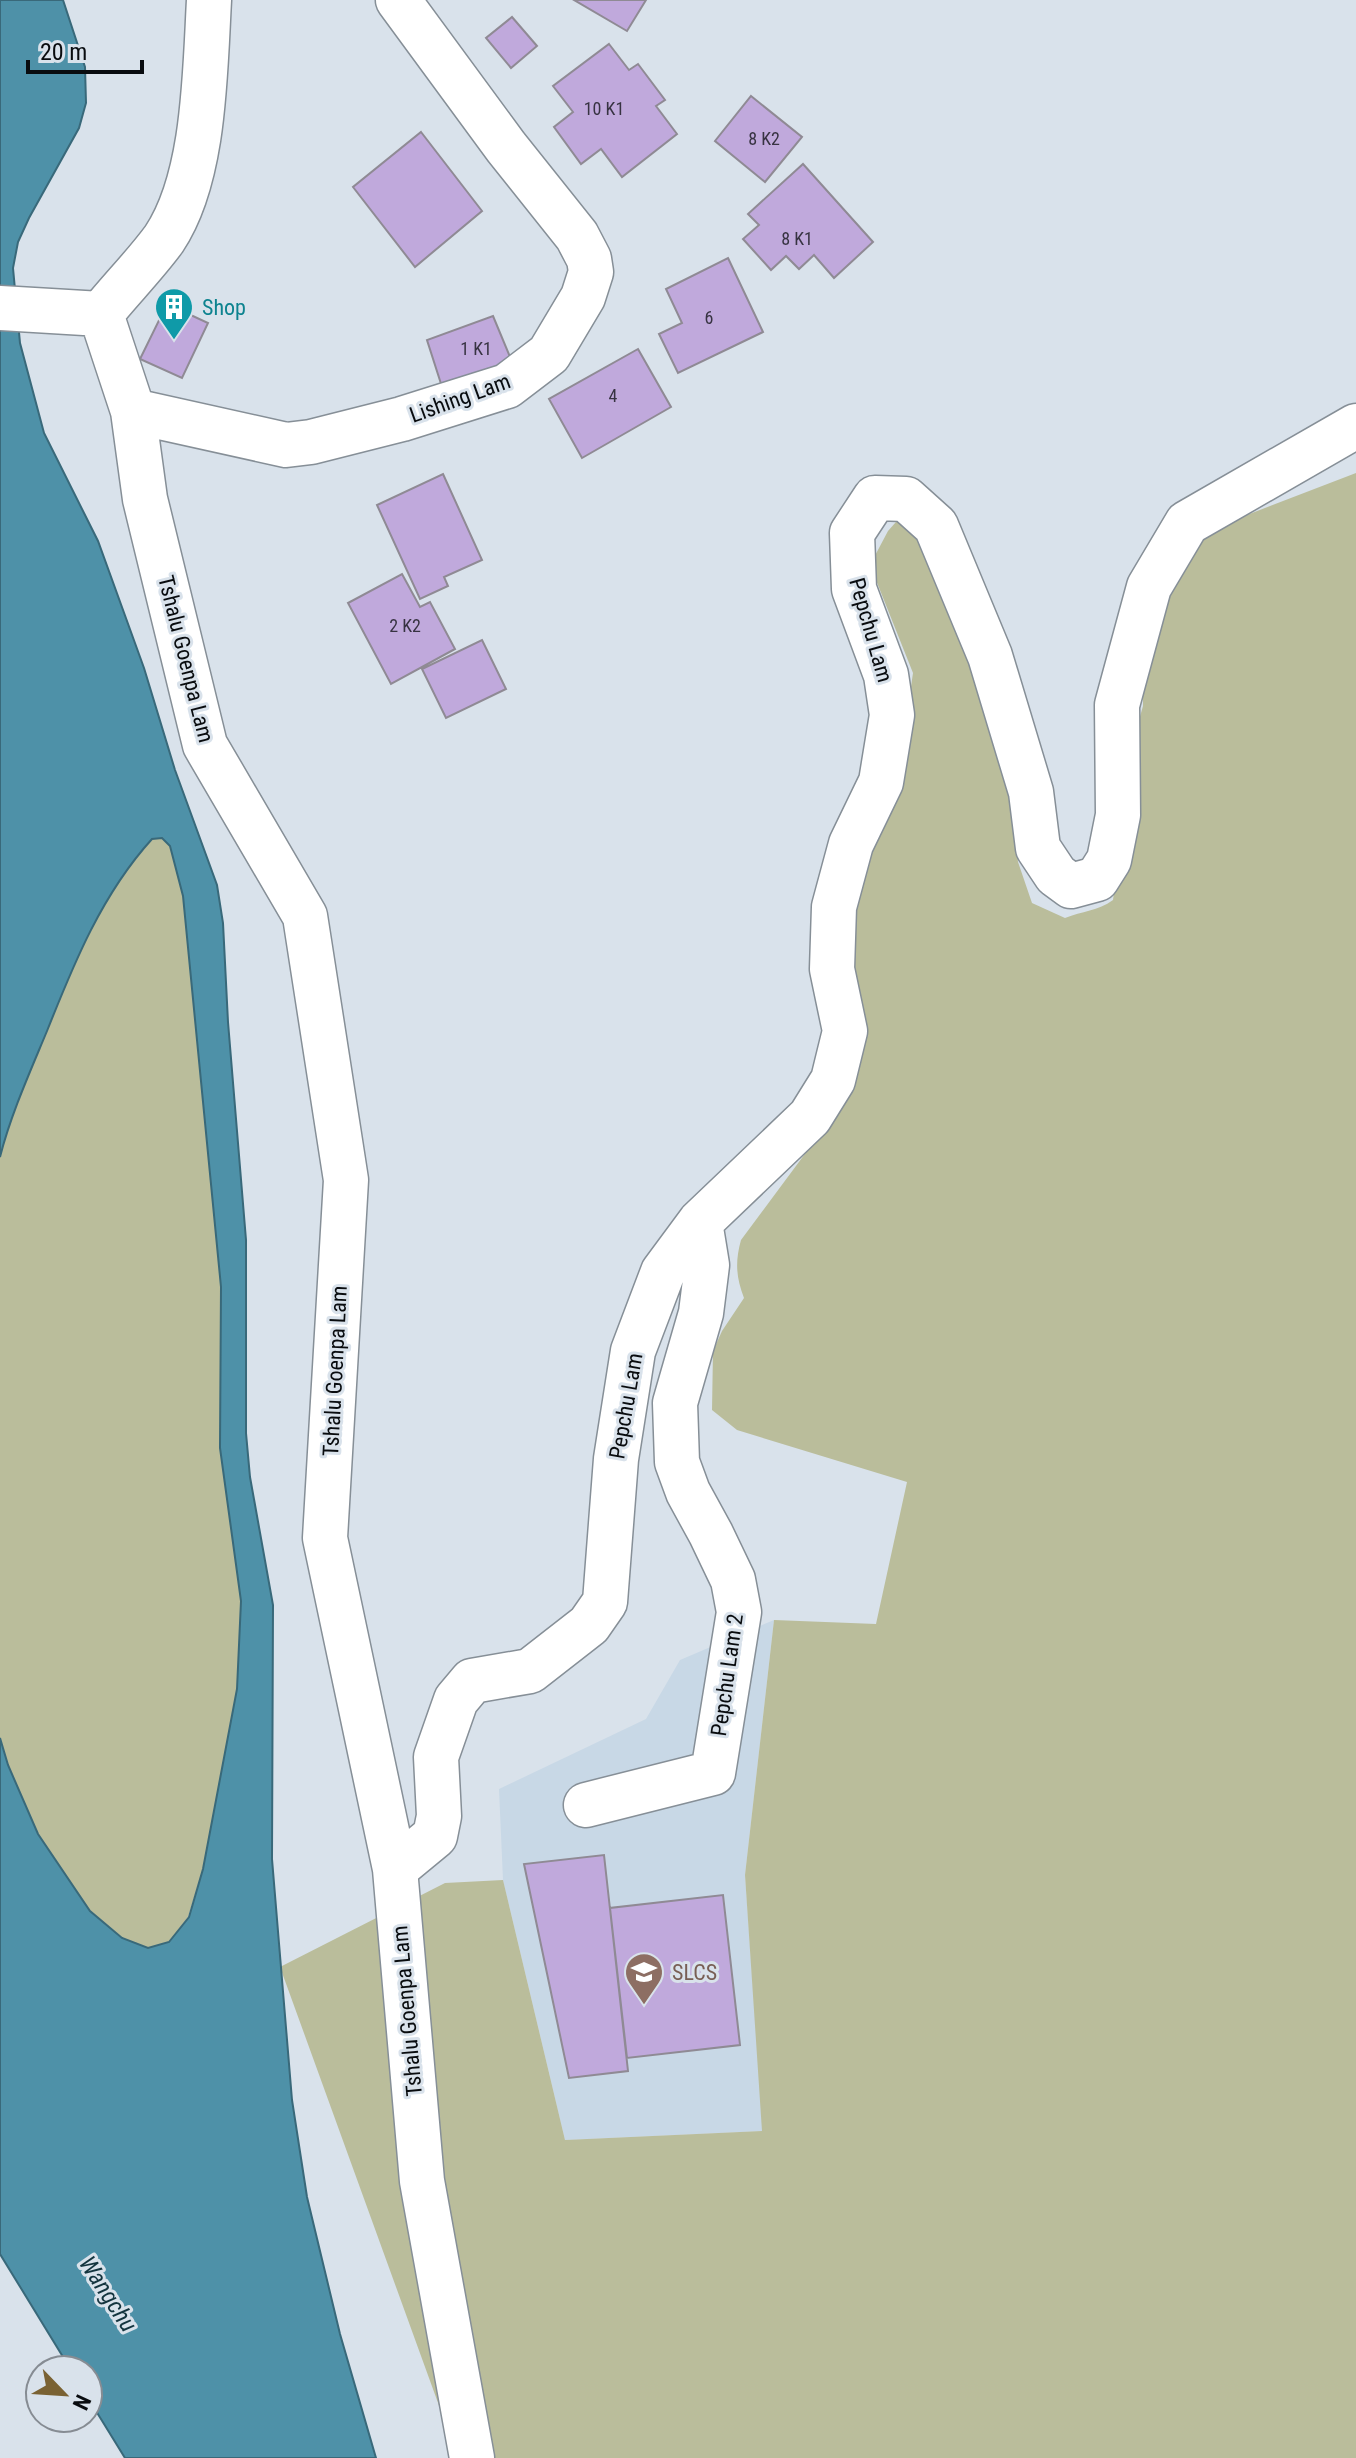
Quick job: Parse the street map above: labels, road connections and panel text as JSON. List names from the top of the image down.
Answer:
{
  "streets": {
    "street": [
      "Lishing Lam",
      "Pepchu Lam",
      "Tshalu Goenpa Lam",
      "Pepchu Lam 2"
    ]
  },
  "crossings": [
    ["Lishing Lam", "Tshalu Goenpa Lam"],
    ["Pepchu Lam", "Tshalu Goenpa Lam"],
    ["Pepchu Lam", "Pepchu Lam 2"]
  ],
  "water": ["Wangchu"],
  "places": {
    "building": ["Shop"],
    "school or university": ["SLCS"]
  },
  "house_numbers": [
    "10 K1",
    "8 K2",
    "8 K1",
    "6",
    "1 K1",
    "4",
    "2 K2"
  ],
  "scale_bar": "20 m",
  "north": "bottom right"
}
